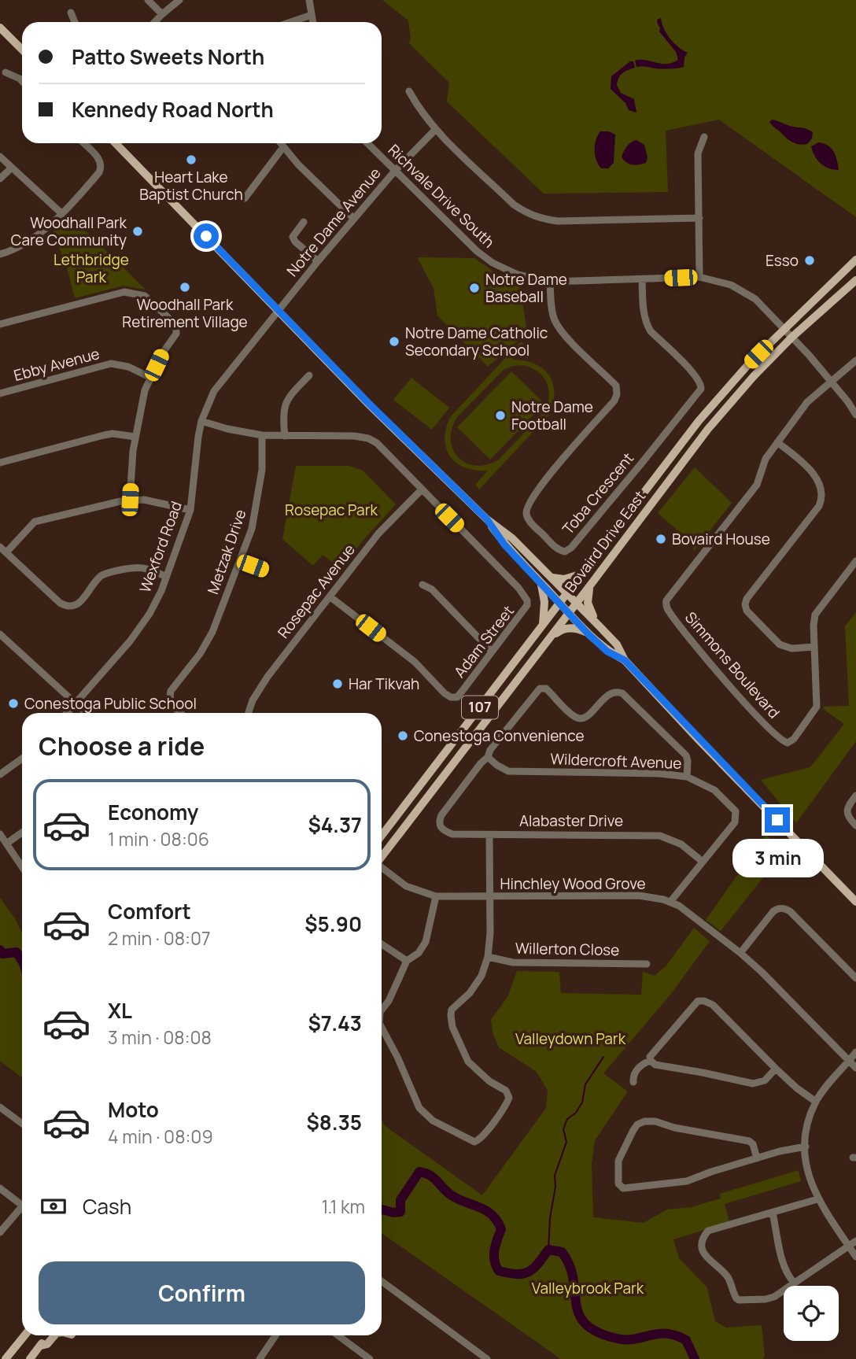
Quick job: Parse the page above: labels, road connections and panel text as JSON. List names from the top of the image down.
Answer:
{
  "streets": {
    "main road": ["Bovaird Drive East", "107"],
    "street": [
      "Richvale Drive South",
      "Notre Dame Avenue",
      "Ebby Avenue",
      "Toba Crescent",
      "Wexford Road",
      "Metzak Drive",
      "Rosepac Avenue",
      "Adam Street",
      "Simmons Boulevard",
      "Wildercroft Avenue",
      "Alabaster Drive",
      "Hinchley Wood Grove",
      "Willerton Close"
    ]
  },
  "crossings": [
    ["Richvale Drive South", "Notre Dame Avenue"],
    ["Richvale Drive South", "Toba Crescent"],
    ["Richvale Drive South", "Bovaird Drive East"],
    ["Richvale Drive South", "Simmons Boulevard"],
    ["Notre Dame Avenue", "Wexford Road"],
    ["Rosepac Avenue", "Adam Street"],
    ["Wildercroft Avenue", "Alabaster Drive"],
    ["Wildercroft Avenue", "Hinchley Wood Grove"]
  ],
  "parks": [
    "Lethbridge Park",
    "Rosepac Park",
    "Valleydown Park",
    "Valleybrook Park"
  ],
  "places": [
    "Heart Lake Baptist Church",
    "Woodhall Park Care Community",
    "Esso",
    "Woodhall Park Retirement Village",
    "Notre Dame Baseball",
    "Notre Dame Catholic Secondary School",
    "Notre Dame Football",
    "Bovaird House",
    "Har Tikvah",
    "Conestoga Public School",
    "Conestoga Convenience"
  ],
  "page": {
    "banner": ["Patto Sweets North", "Kennedy Road North"],
    "heading": "Choose a ride",
    "list": [
      {
        "name": "Economy",
        "note": "1 min · 08:06",
        "value": "$4.37"
      },
      {
        "name": "Comfort",
        "note": "2 min · 08:07",
        "value": "$5.90"
      },
      {
        "name": "XL",
        "note": "3 min · 08:08",
        "value": "$7.43"
      },
      {
        "name": "Moto",
        "note": "4 min · 08:09",
        "value": "$8.35"
      }
    ],
    "bubble": "3 min",
    "pay": ["Cash", "1.1 km"],
    "buttons": "Confirm"
  }
}
